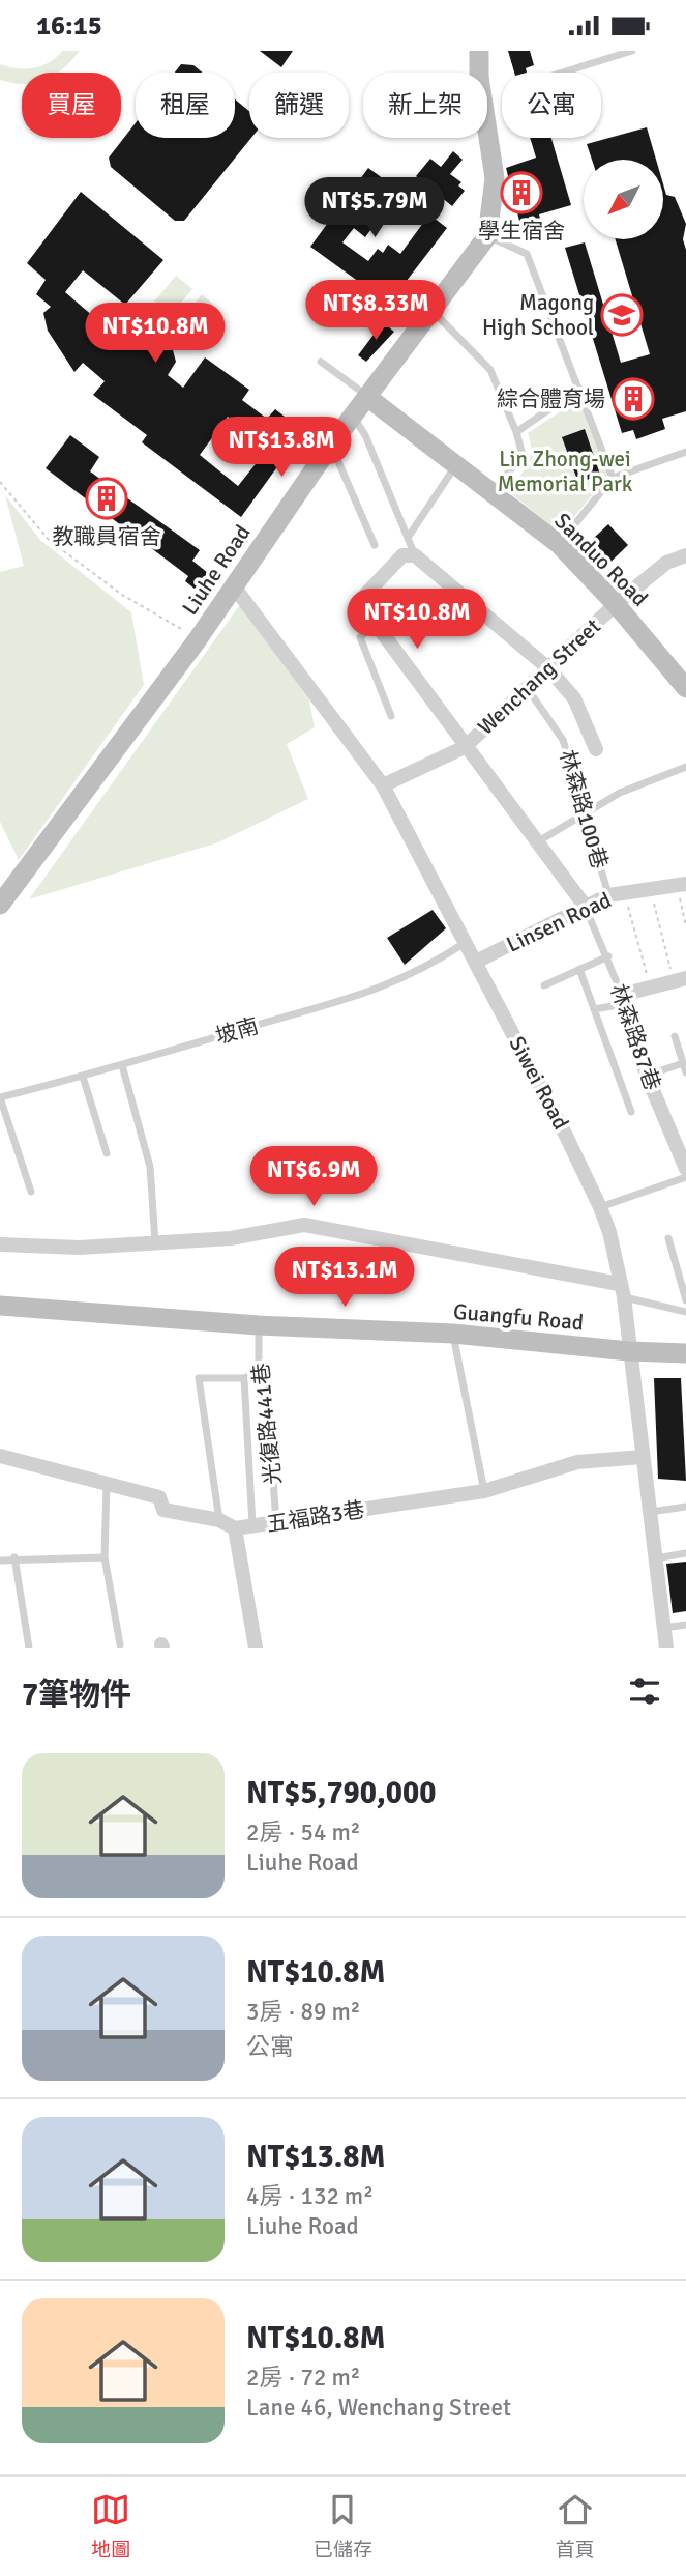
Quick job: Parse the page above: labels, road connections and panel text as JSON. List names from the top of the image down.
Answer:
{
  "streets": {
    "street": [
      "Sanduo Road",
      "Liuhe Road",
      "Wenchang Street",
      "Linsen Road",
      "林森路87巷",
      "Siwei Road",
      "Guangfu Road",
      "五福路3巷"
    ],
    "lane": ["林森路100巷", "坡南", "光復路441巷"]
  },
  "crossings": [
    ["Sanduo Road", "Liuhe Road"],
    ["Sanduo Road", "Wenchang Street"],
    ["Liuhe Road", "Siwei Road"],
    ["Wenchang Street", "林森路100巷"],
    ["Wenchang Street", "Siwei Road"],
    ["林森路100巷", "Linsen Road"],
    ["Linsen Road", "林森路87巷"],
    ["Linsen Road", "Siwei Road"],
    ["坡南", "Siwei Road"],
    ["Siwei Road", "Guangfu Road"],
    ["Siwei Road", "五福路3巷"],
    ["Guangfu Road", "光復路441巷"],
    ["光復路441巷", "五福路3巷"]
  ],
  "parks": ["Lin Zhong-wei Memorial Park"],
  "places": {
    "building": ["學生宿舍", "綜合體育場", "教職員宿舍"],
    "school or university": ["Magong High School"]
  },
  "north": "bottom left",
  "page": {
    "status": "16:15",
    "chip": [
      "買屋",
      "租屋",
      "篩選",
      "新上架",
      "公寓"
    ],
    "price": [
      "NT$5.79M",
      "NT$8.33M",
      "NT$10.8M",
      "NT$13.8M",
      "NT$10.8M",
      "NT$6.9M",
      "NT$13.1M"
    ],
    "heading": "7筆物件",
    "list": [
      {
        "name": "NT$5,790,000",
        "note": "2房 · 54 m² · Liuhe Road"
      },
      {
        "name": "NT$10.8M",
        "note": "3房 · 89 m² · 公寓"
      },
      {
        "name": "NT$13.8M",
        "note": "4房 · 132 m² · Liuhe Road"
      },
      {
        "name": "NT$10.8M",
        "note": "2房 · 72 m² · Lane 46, Wenchang Street"
      }
    ],
    "tabs": ["地圖", "已儲存", "首頁"]
  }
}
